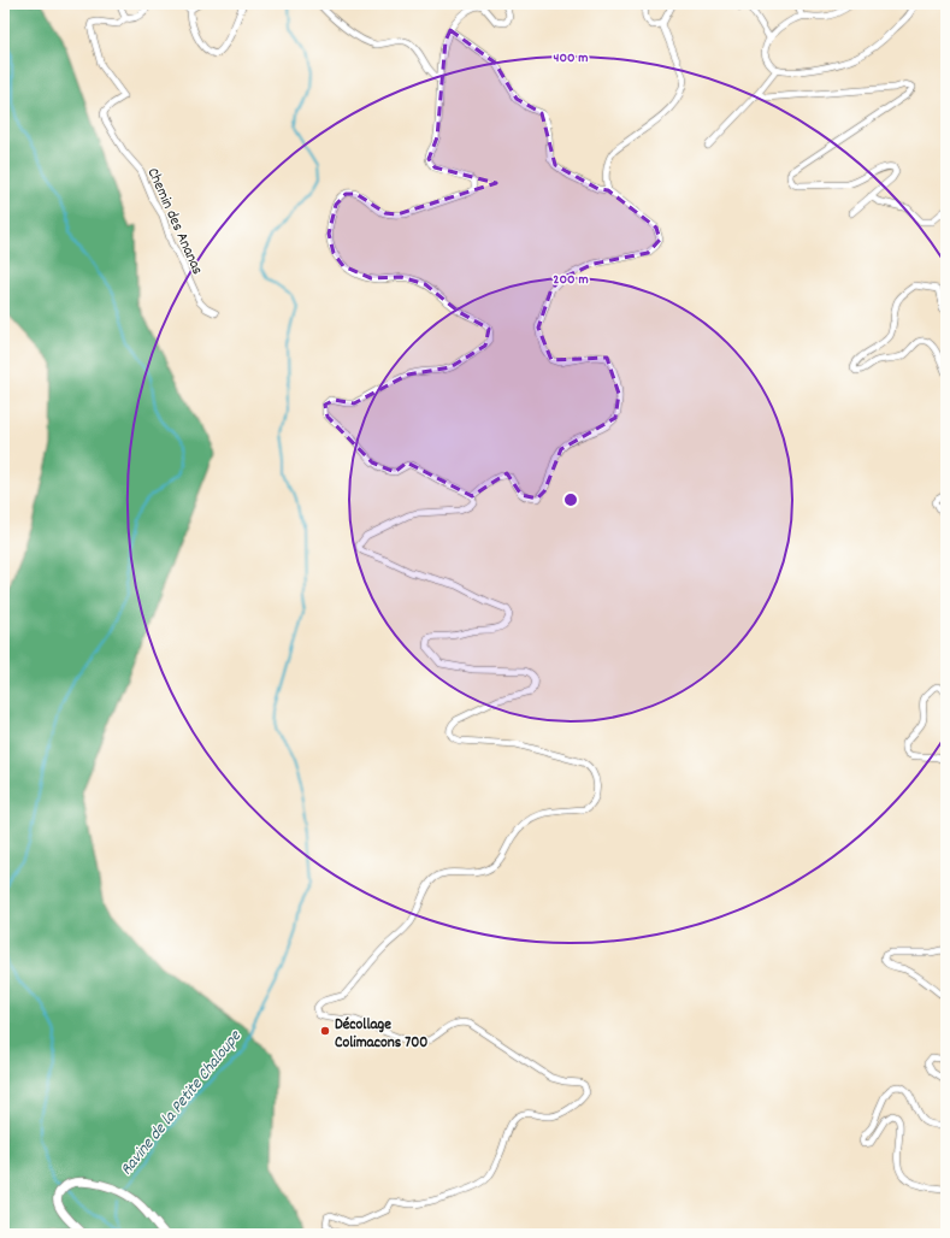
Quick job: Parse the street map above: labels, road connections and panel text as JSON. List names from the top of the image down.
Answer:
{
  "streets": {
    "street": ["Chemin des Ananas"]
  },
  "water": ["Ravine de la Petite Chaloupe"],
  "places": ["Décollage Colimacons 700"],
  "rings": ["400 m", "200 m"]
}
